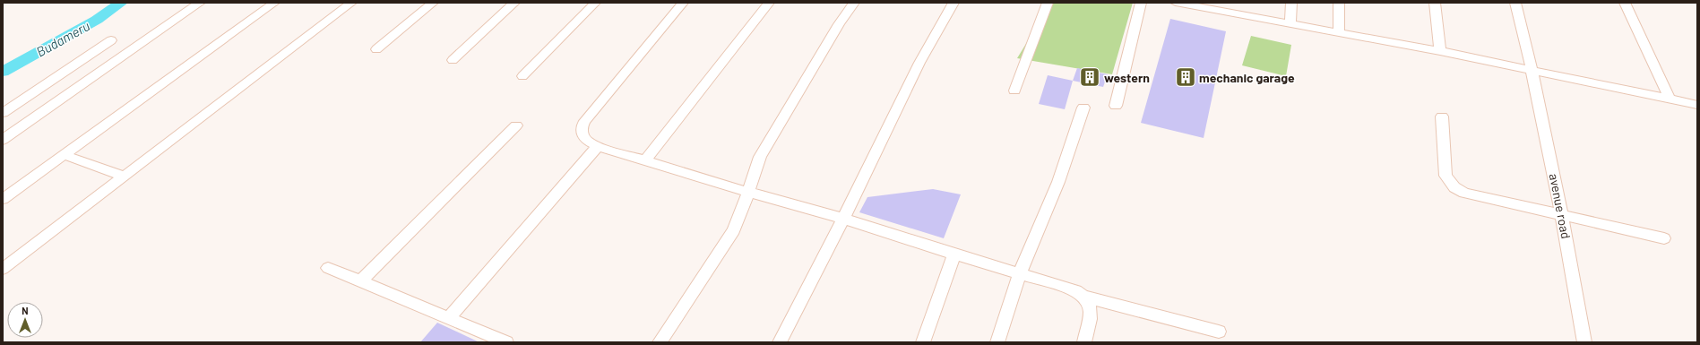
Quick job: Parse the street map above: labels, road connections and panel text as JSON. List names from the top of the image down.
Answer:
{
  "streets": {
    "street": ["avenue road"]
  },
  "water": ["Budameru"],
  "places": {
    "building": ["western", "mechanic garage"]
  },
  "north": "top"
}
